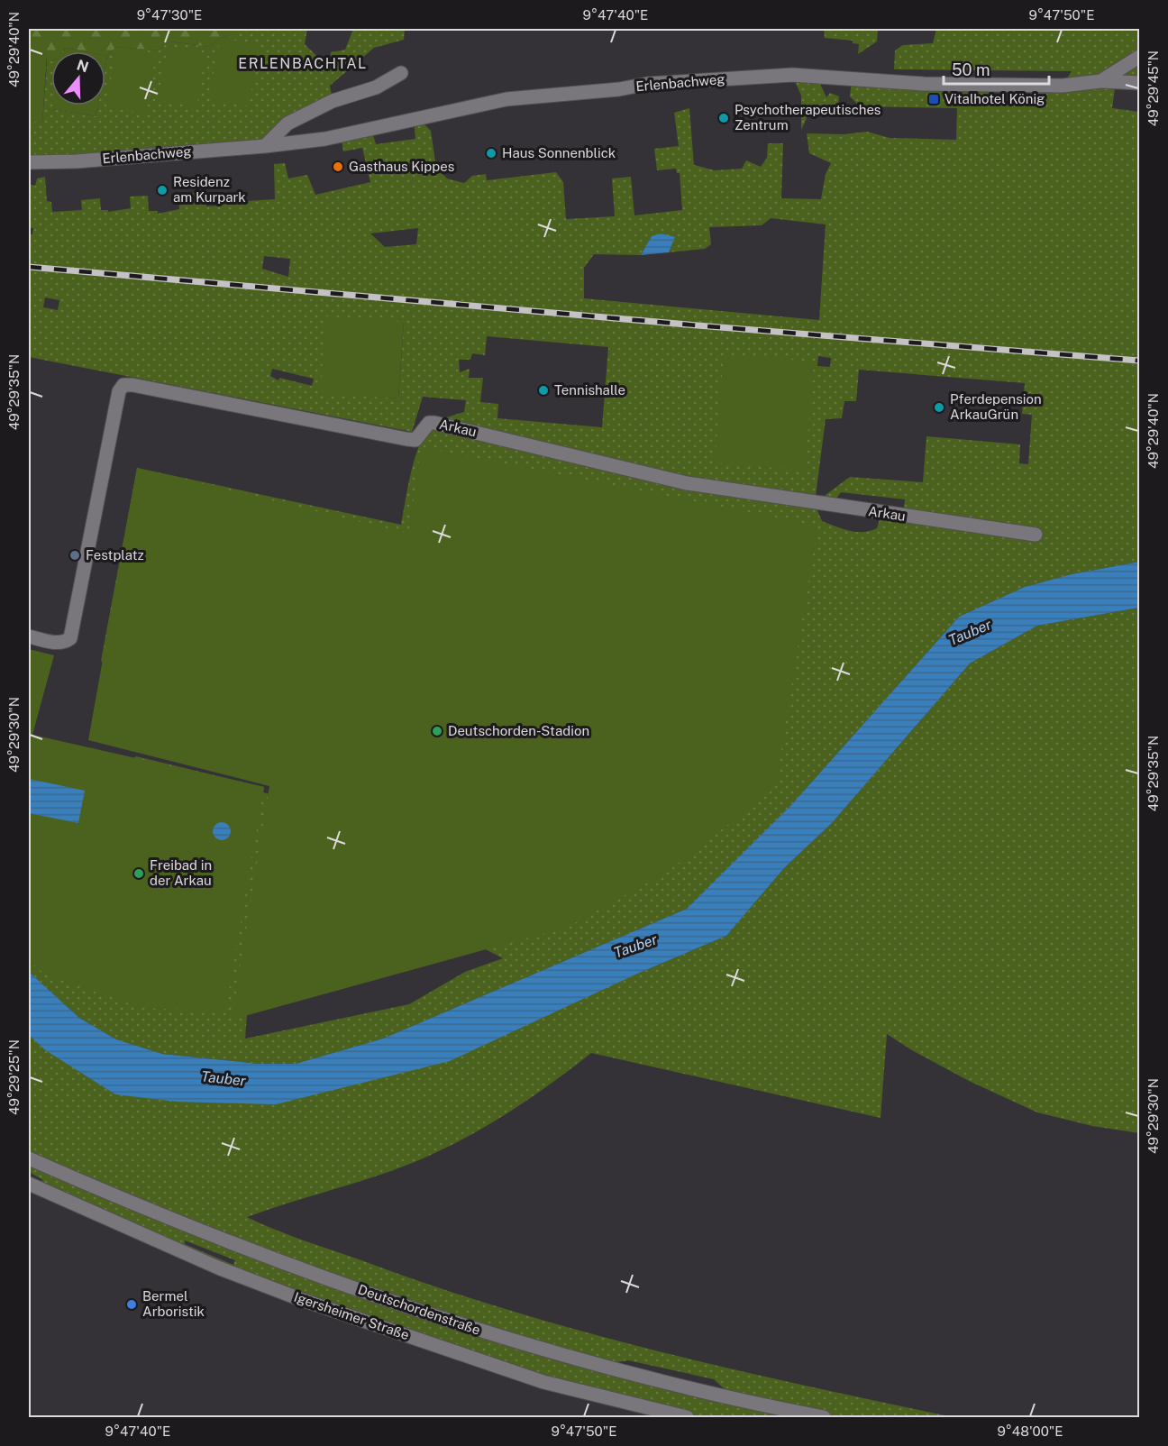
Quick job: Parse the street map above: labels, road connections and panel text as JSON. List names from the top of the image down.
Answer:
{
  "streets": {
    "street": [
      "Erlenbachweg",
      "Arkau",
      "Deutschordenstraße",
      "Igersheimer Straße"
    ]
  },
  "districts": ["ERLENBACHTAL"],
  "water": ["Tauber"],
  "places": {
    "transit": ["Vitalhotel König"],
    "other": [
      "Psychotherapeutisches Zentrum",
      "Haus Sonnenblick",
      "Gasthaus Kippes",
      "Residenz am Kurpark",
      "Tennishalle",
      "Pferdepension ArkauGrün",
      "Festplatz",
      "Deutschorden-Stadion",
      "Freibad in der Arkau",
      "Bermel Arboristik"
    ]
  },
  "scale_bar": "50 m",
  "north": "top",
  "coordinates": [
    "9°47'30\"E",
    "9°47'40\"E",
    "9°47'50\"E",
    "49°29'40\"N",
    "49°29'45\"N",
    "49°29'35\"N",
    "49°29'30\"N",
    "49°29'25\"N",
    "9°48'00\"E"
  ]
}
